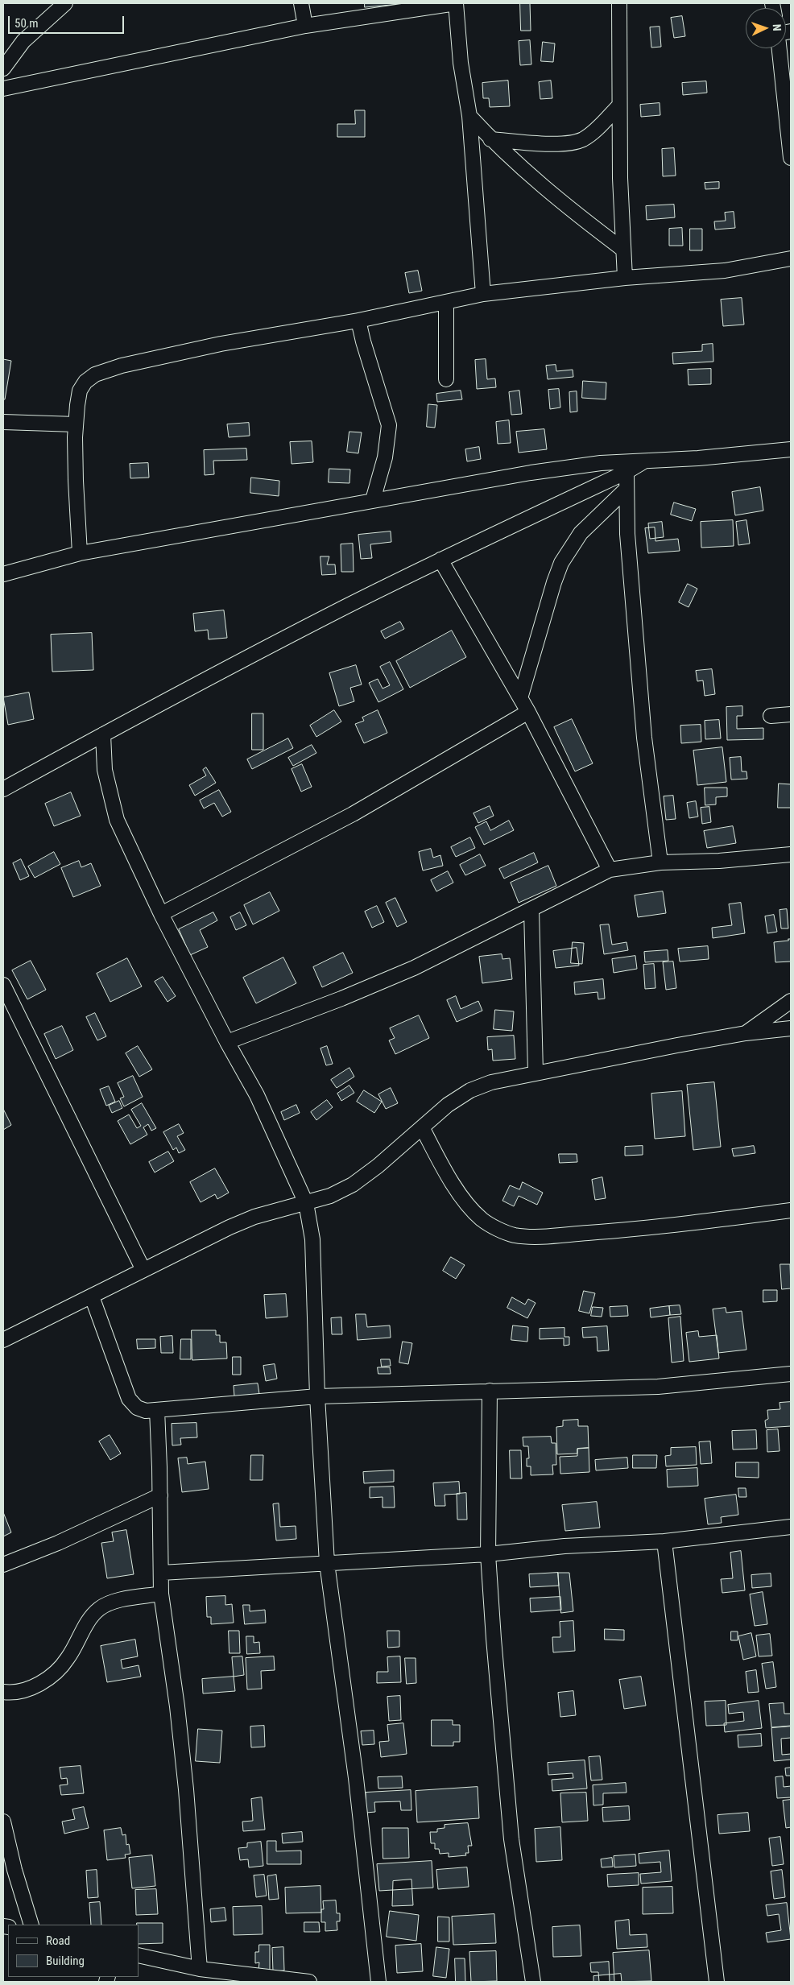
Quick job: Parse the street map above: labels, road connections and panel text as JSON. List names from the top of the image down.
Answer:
{
  "legend": ["Road", "Building"],
  "scale_bar": "50 m",
  "north": "right"
}
